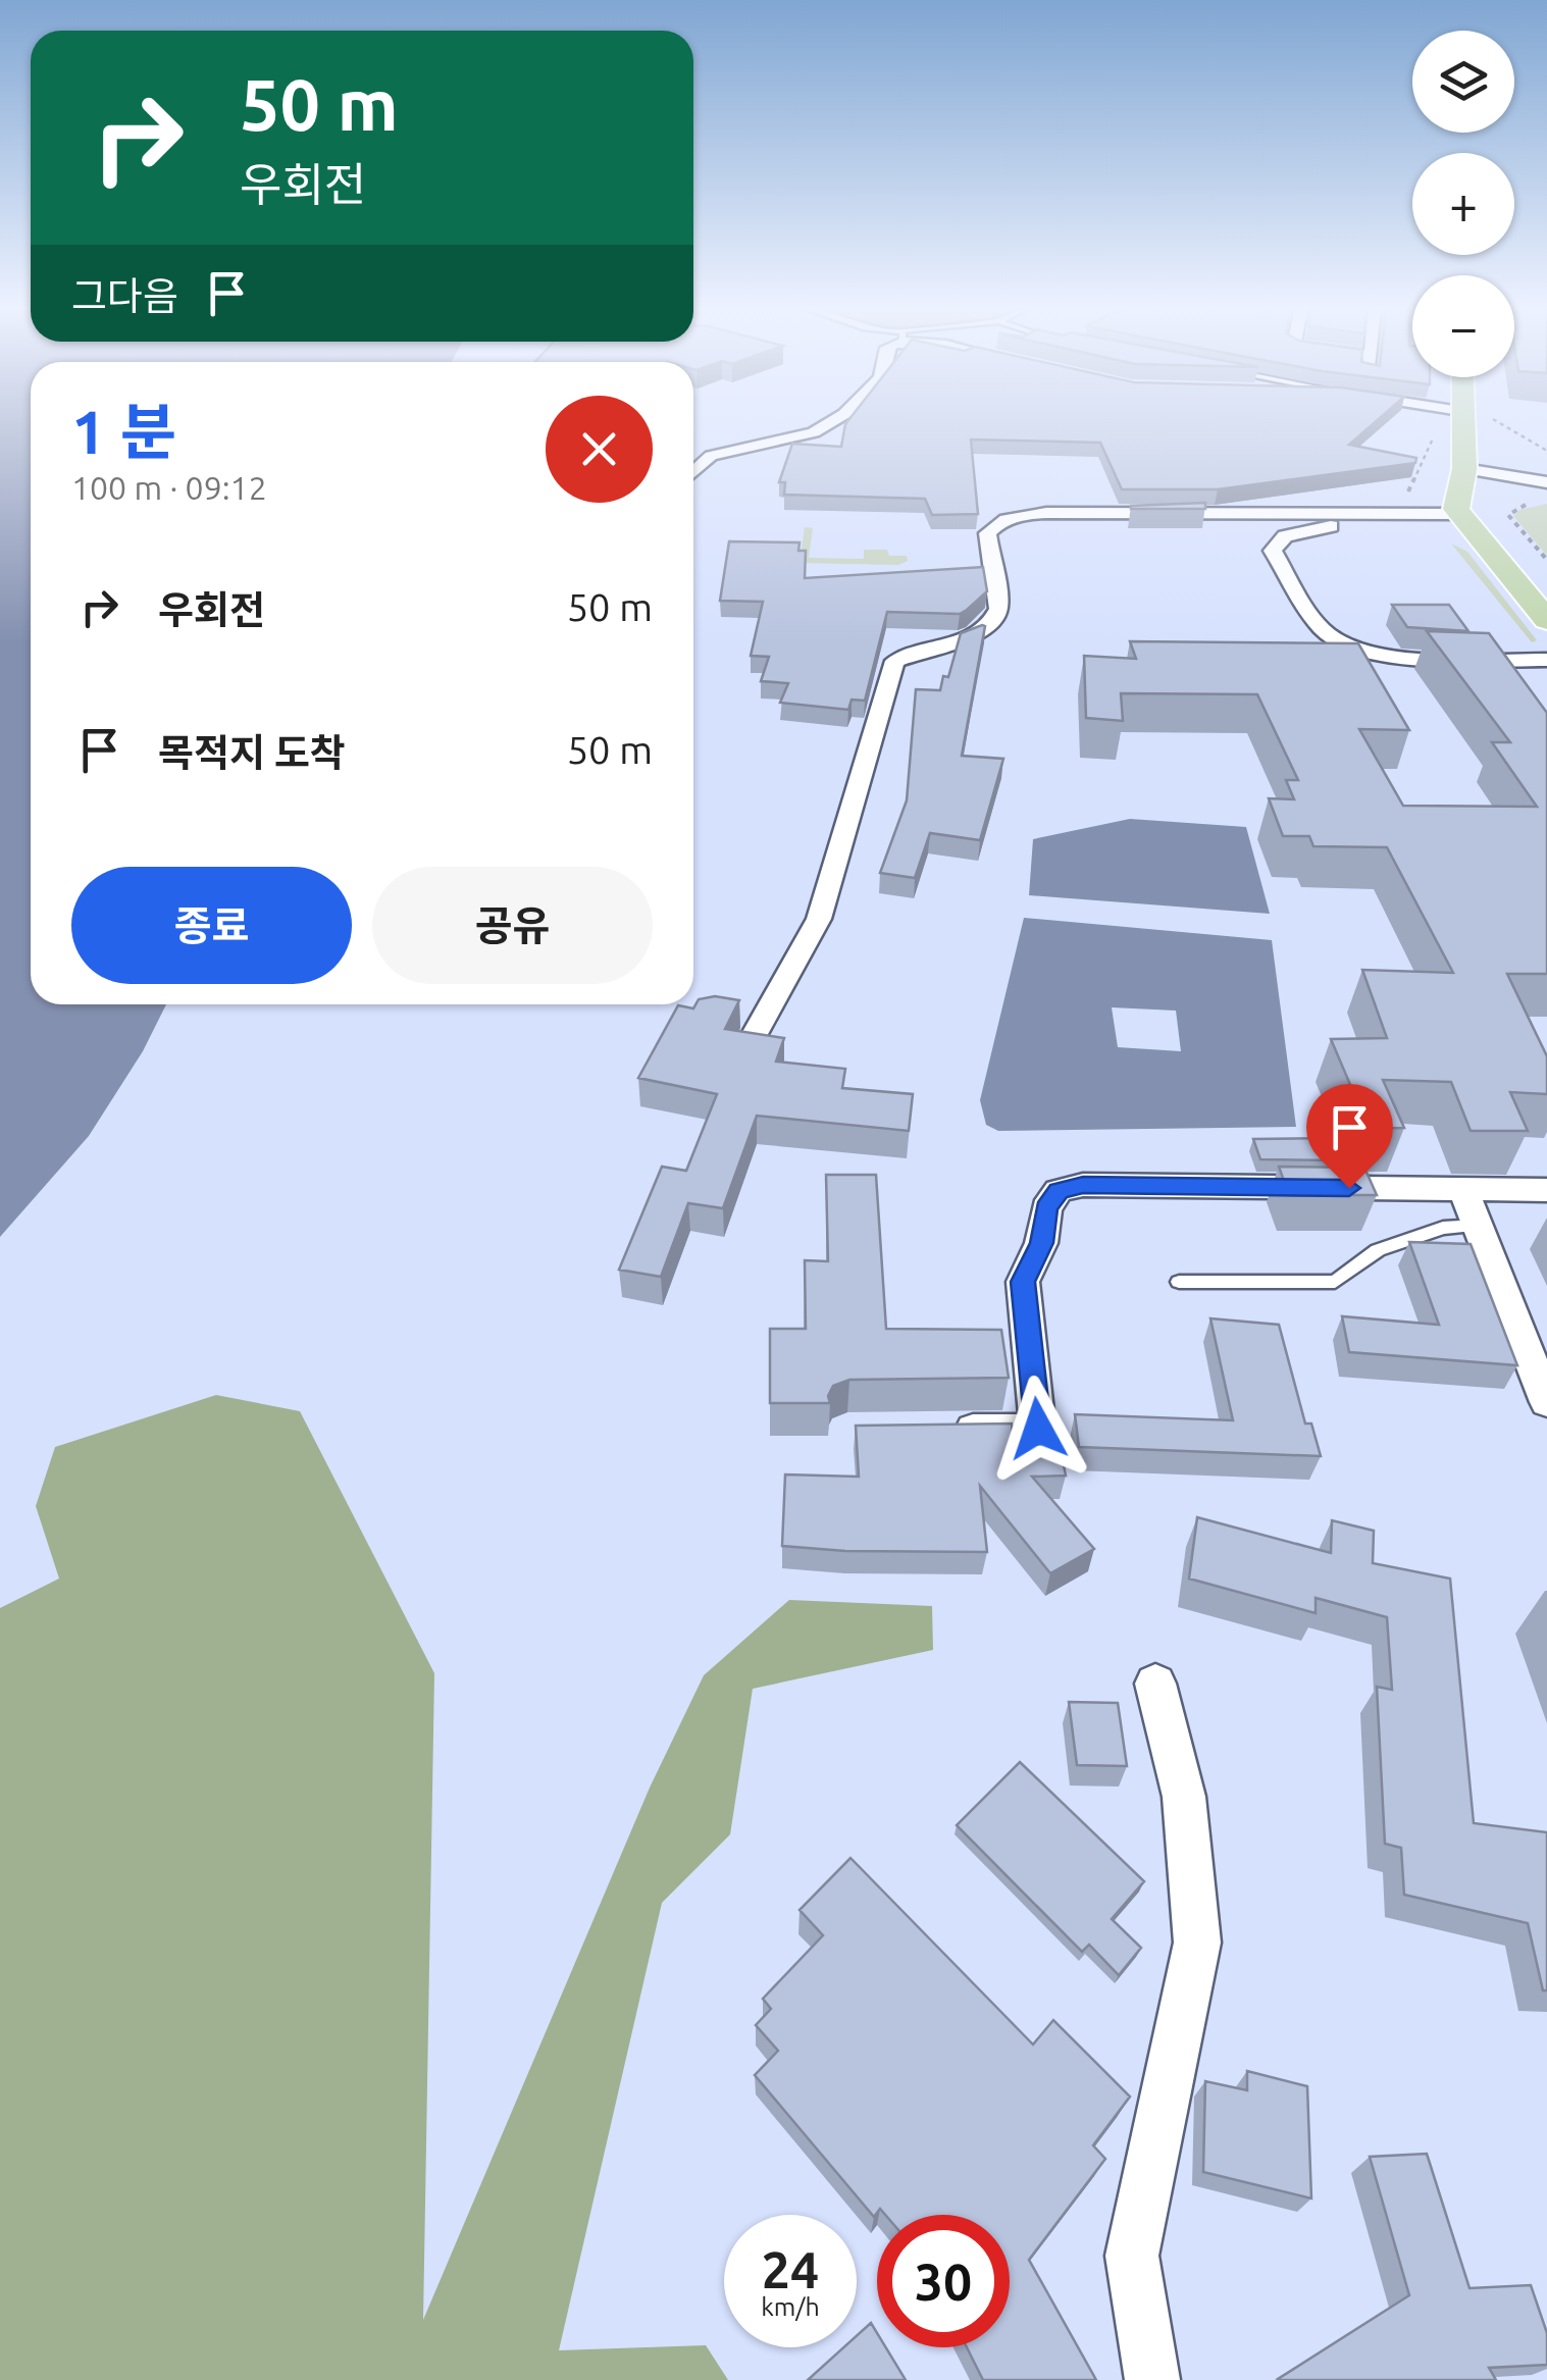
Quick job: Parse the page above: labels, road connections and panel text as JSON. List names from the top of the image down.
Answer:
{
  "page": {
    "map_buttons": ["+", "−"],
    "turn": ["50 m", "우회전"],
    "then": "그다음",
    "heading": ["1 분", "100 m · 09:12"],
    "list": [
      {
        "name": "우회전",
        "value": "50 m"
      },
      {
        "name": "목적지 도착",
        "value": "50 m"
      }
    ],
    "buttons": ["종료", "공유"],
    "speed": "24 km/h",
    "limit": "30"
  }
}
